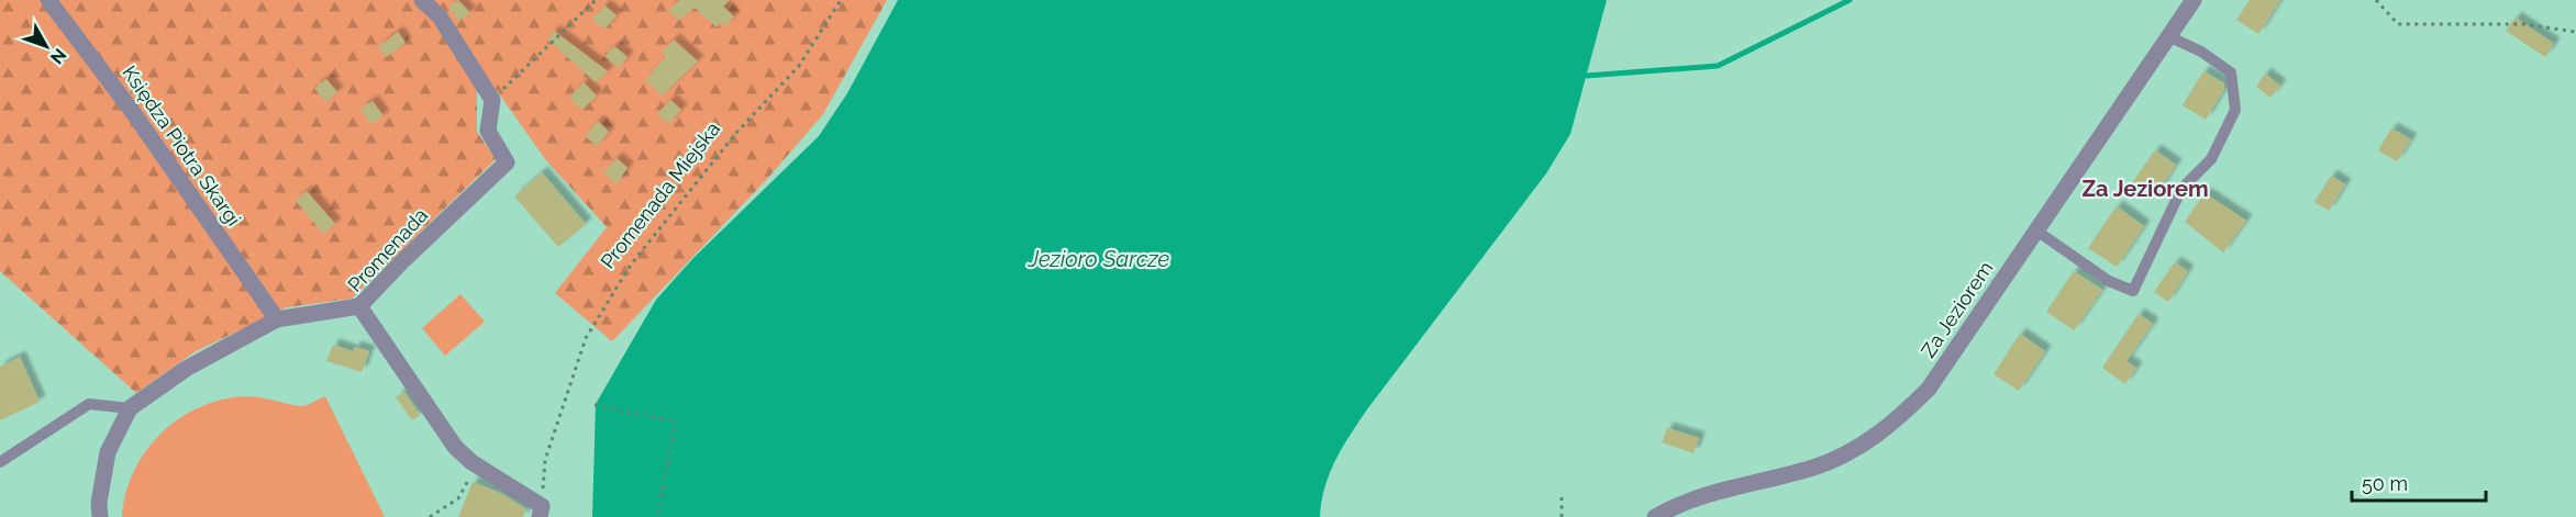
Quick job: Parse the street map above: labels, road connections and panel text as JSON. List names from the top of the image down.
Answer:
{
  "streets": {
    "street": ["Księdza Piotra Skargi", "Promenada", "Za Jeziorem"],
    "path": ["Promenada Miejska"]
  },
  "crossings": [
    ["Promenada Miejska", "Promenada"]
  ],
  "districts": ["Za Jeziorem"],
  "water": ["Jezioro Sarcze"],
  "scale_bar": "50 m",
  "north": "bottom right"
}
